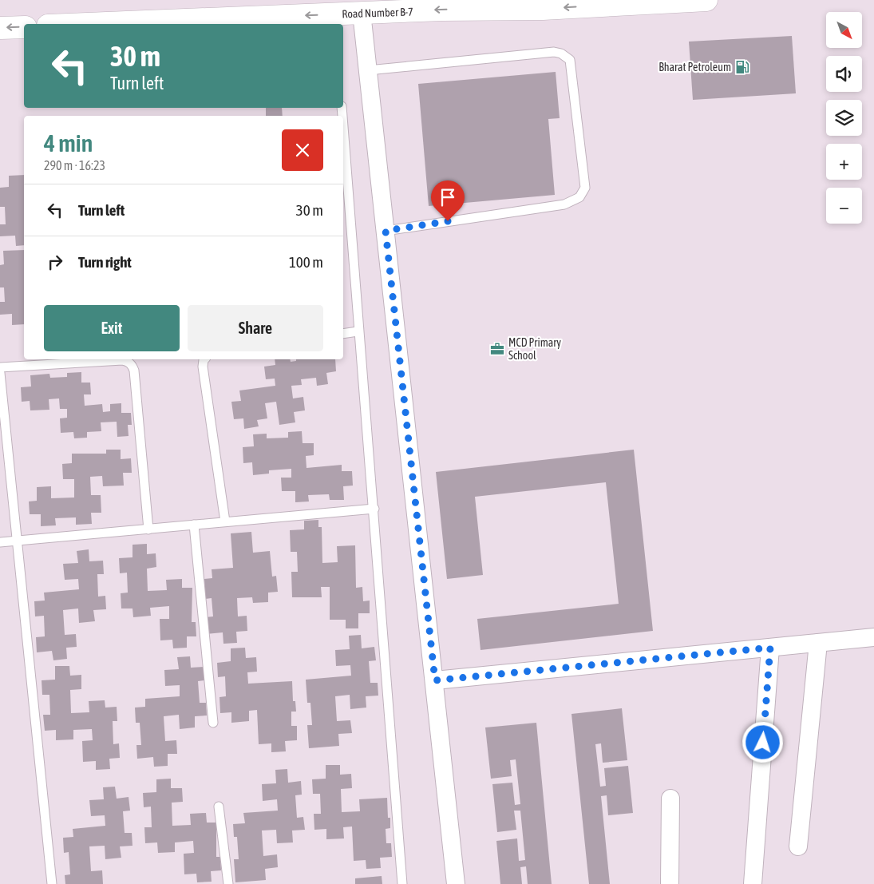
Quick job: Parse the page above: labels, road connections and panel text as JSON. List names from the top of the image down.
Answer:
{
  "streets": {
    "street": ["Road Number B-7"]
  },
  "one_way": ["Road Number B-7"],
  "places": {
    "fuel station": ["Bharat Petroleum"],
    "office": ["MCD Primary School"]
  },
  "north": "bottom right",
  "page": {
    "map_buttons": ["+", "−"],
    "turn": ["30 m", "Turn left"],
    "heading": ["4 min", "290 m · 16:23"],
    "list": [
      {
        "name": "Turn left",
        "value": "30 m"
      },
      {
        "name": "Turn right",
        "value": "100 m"
      }
    ],
    "buttons": ["Exit", "Share"]
  }
}
